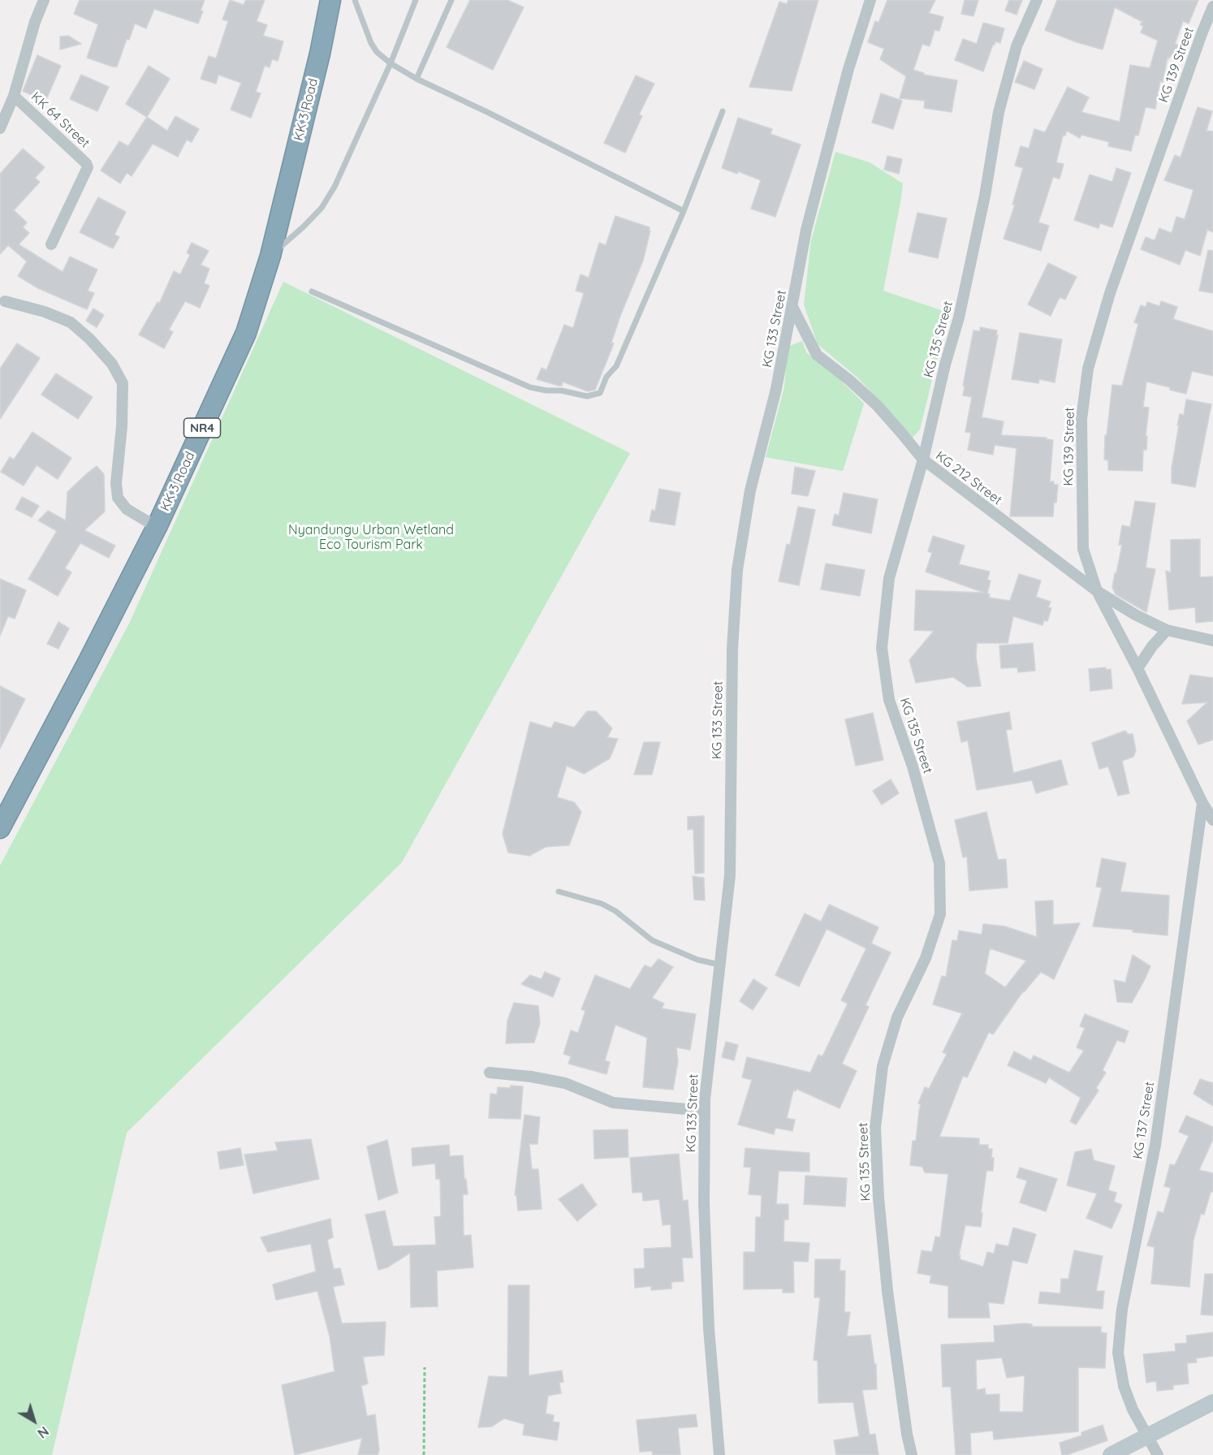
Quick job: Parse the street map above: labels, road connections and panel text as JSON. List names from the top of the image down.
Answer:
{
  "streets": {
    "highway": ["KK 3 Road", "NR4"],
    "street": [
      "KG 139 Street",
      "KK 64 Street",
      "KG 133 Street",
      "KG 135 Street",
      "KG 212 Street",
      "KG 137 Street"
    ]
  },
  "crossings": [
    ["KG 139 Street", "KG 212 Street"],
    ["KG 139 Street", "KG 137 Street"],
    ["KG 133 Street", "KG 212 Street"],
    ["KG 135 Street", "KG 212 Street"]
  ],
  "parks": ["Nyandungu Urban Wetland Eco Tourism Park"],
  "north": "bottom right"
}
